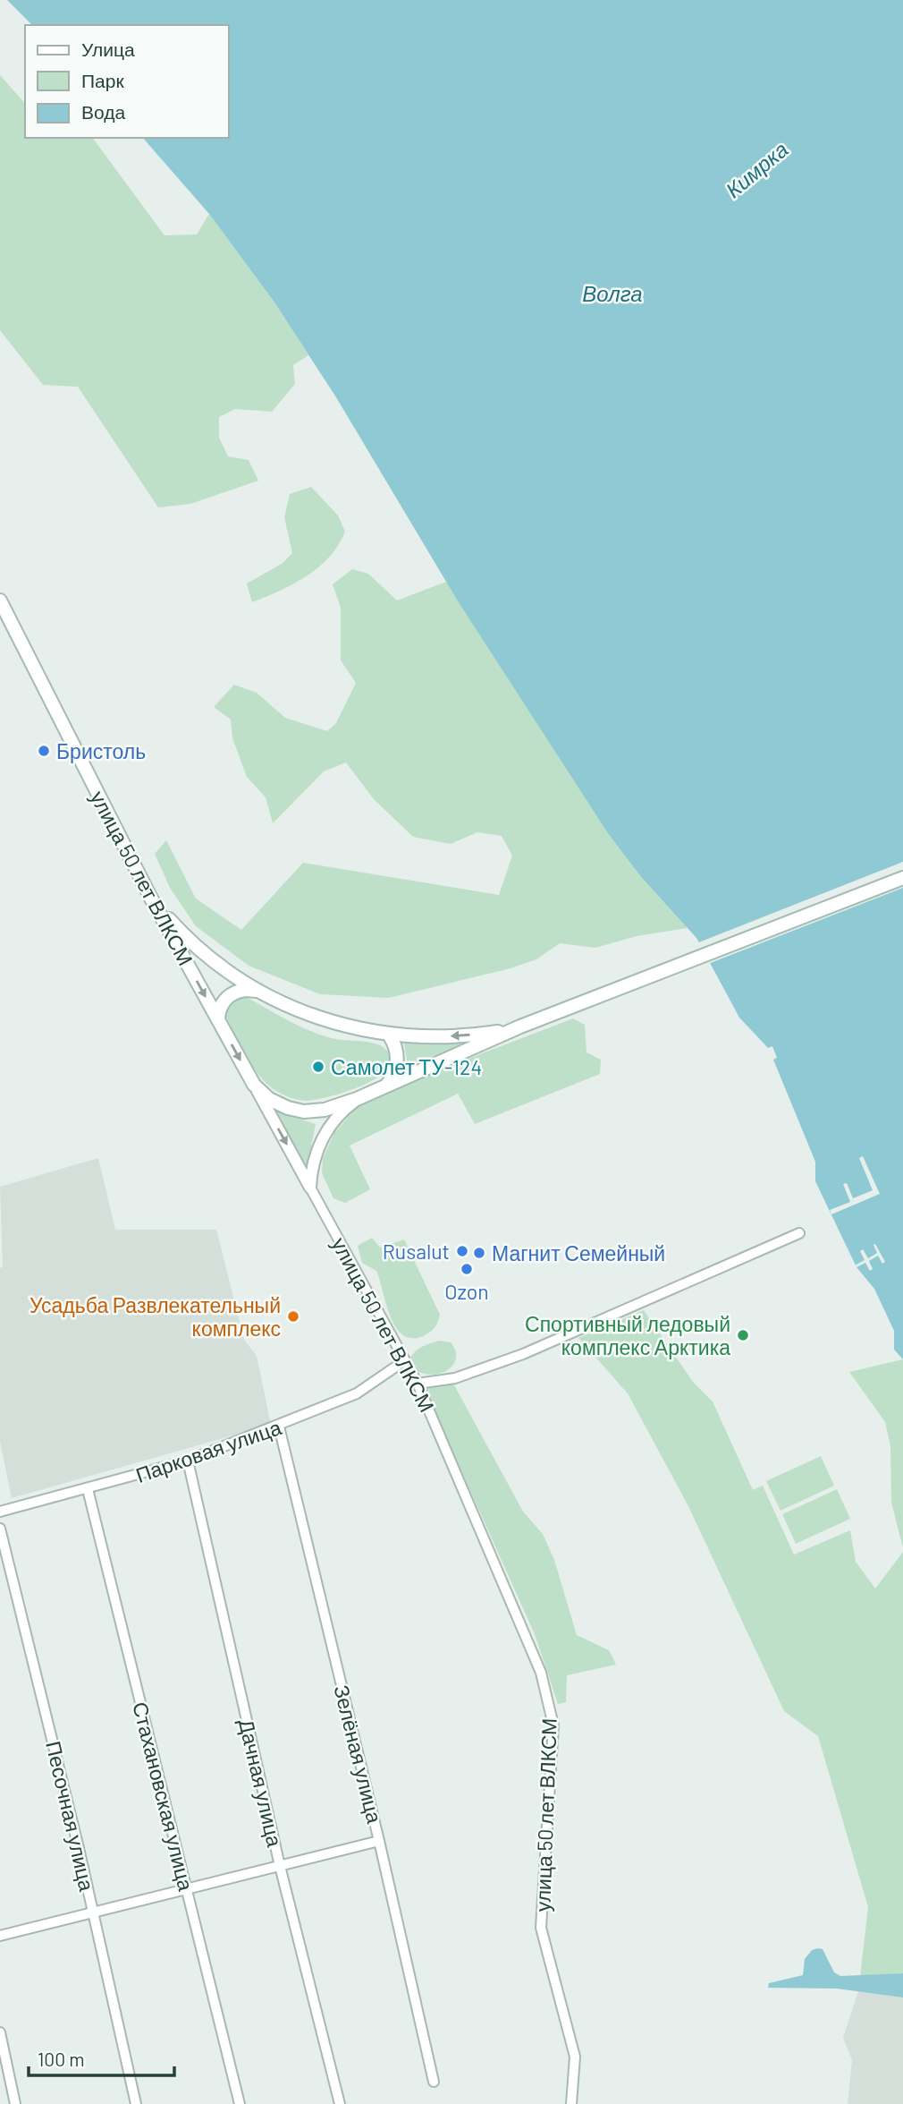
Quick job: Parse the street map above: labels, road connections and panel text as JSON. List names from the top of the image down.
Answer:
{
  "streets": {
    "main road": ["улица 50 лет ВЛКСМ"],
    "street": [
      "Парковая улица",
      "Зелёная улица",
      "Дачная улица",
      "Стахановская улица",
      "Песочная улица"
    ]
  },
  "crossings": [
    ["улица 50 лет ВЛКСМ", "Парковая улица"],
    ["Парковая улица", "Зелёная улица"],
    ["Парковая улица", "Дачная улица"],
    ["Парковая улица", "Стахановская улица"]
  ],
  "water": ["Кимрка", "Волга"],
  "places": [
    "Бристоль",
    "Самолет ТУ-124",
    "Rusalut",
    "Магнит Семейный",
    "Ozon",
    "Усадьба Развлекательный комплекс",
    "Спортивный ледовый комплекс Арктика"
  ],
  "legend": ["Улица", "Парк", "Вода"],
  "scale_bar": "100 m"
}
